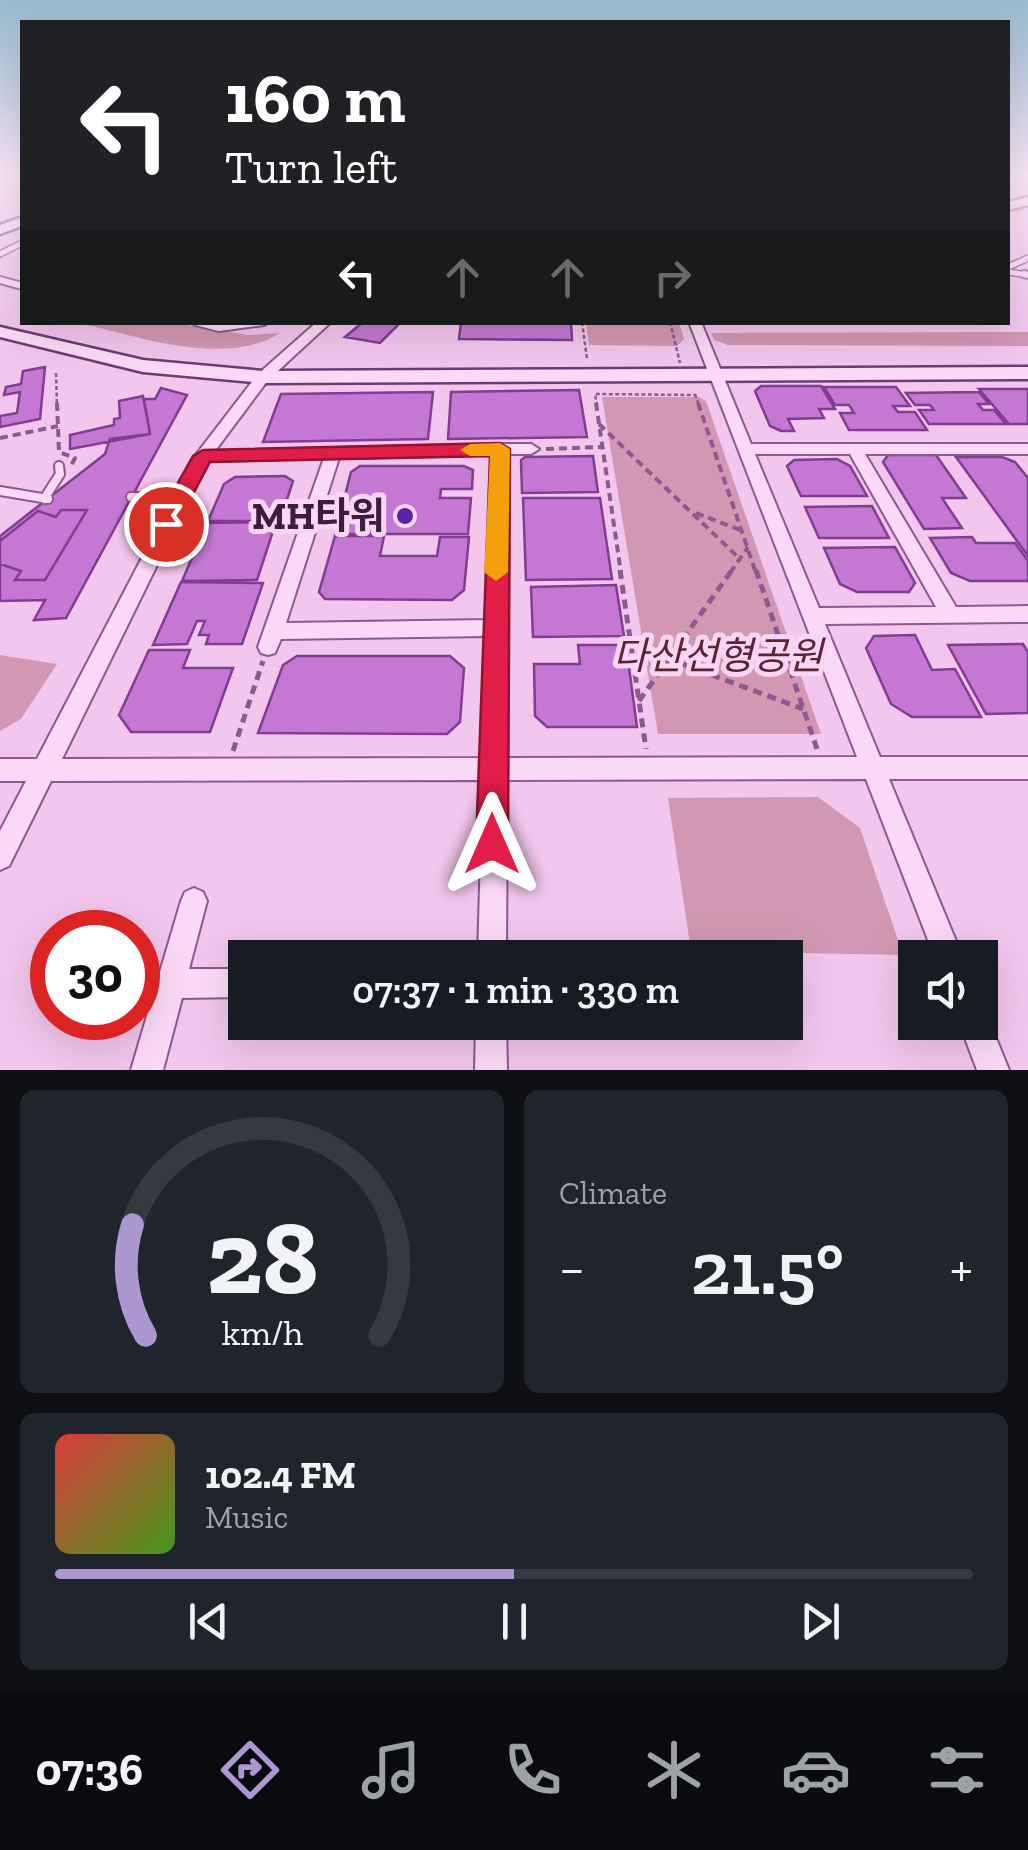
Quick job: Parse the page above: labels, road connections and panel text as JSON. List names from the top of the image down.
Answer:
{
  "parks": ["다산선형공원"],
  "places": ["MH타워"],
  "page": {
    "turn": ["160 m", "Turn left"],
    "limit": "30",
    "trip": "07:37 · 1 min · 330 m",
    "tile": "Climate",
    "heat": ["−", "21.5°", "+"],
    "song": ["102.4 FM", "Music"],
    "tabs": "07:36",
    "gauge": ["28", "km/h"]
  }
}
